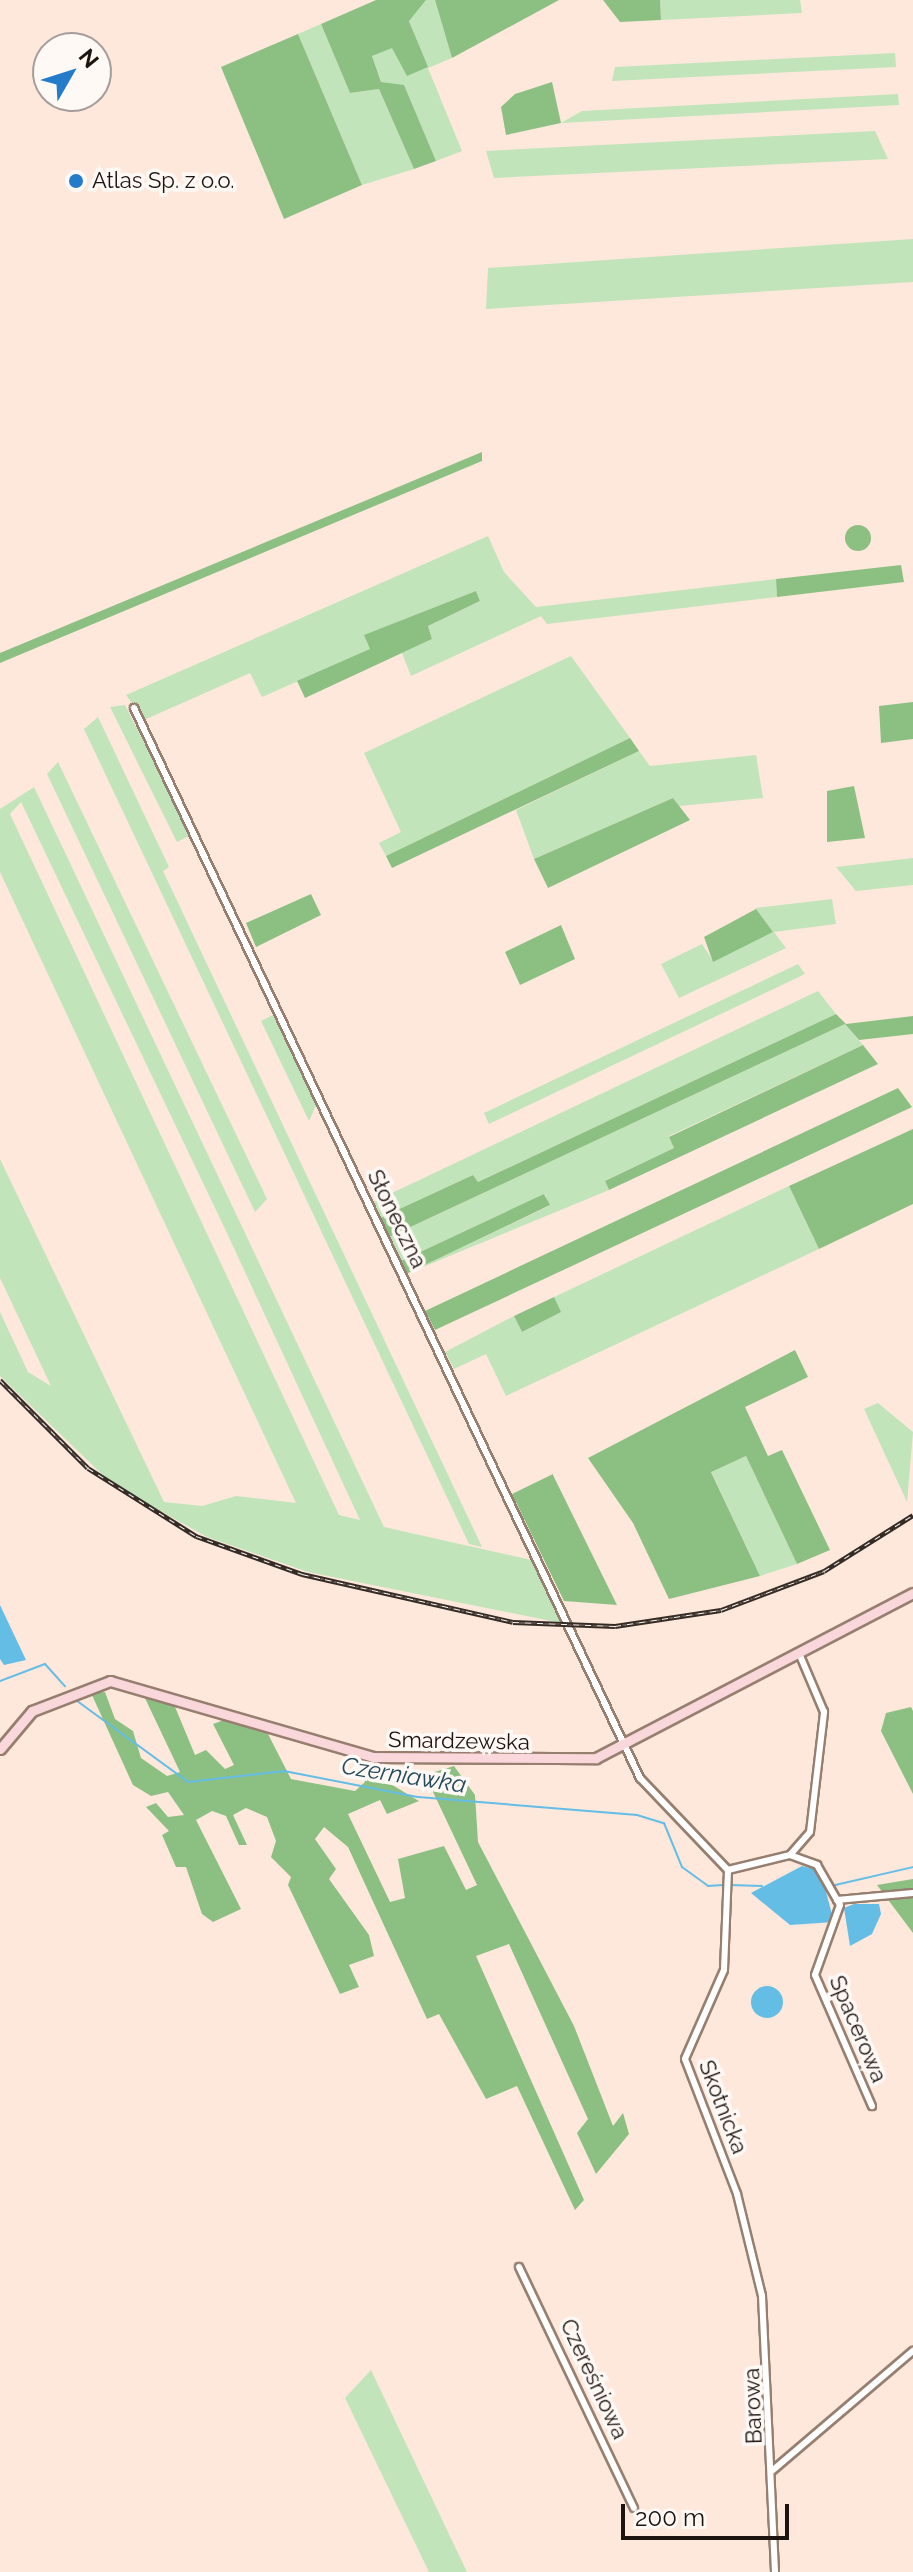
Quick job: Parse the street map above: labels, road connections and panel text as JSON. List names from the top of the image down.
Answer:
{
  "streets": {
    "street": [
      "Słoneczna",
      "Smardzewska",
      "Spacerowa",
      "Skotnicka",
      "Czereśniowa",
      "Barowa"
    ]
  },
  "crossings": [
    ["Słoneczna", "Smardzewska"],
    ["Skotnicka", "Barowa"]
  ],
  "water": ["Czerniawka"],
  "places": ["Atlas Sp. z o.o."],
  "scale_bar": "200 m",
  "north": "top right"
}
